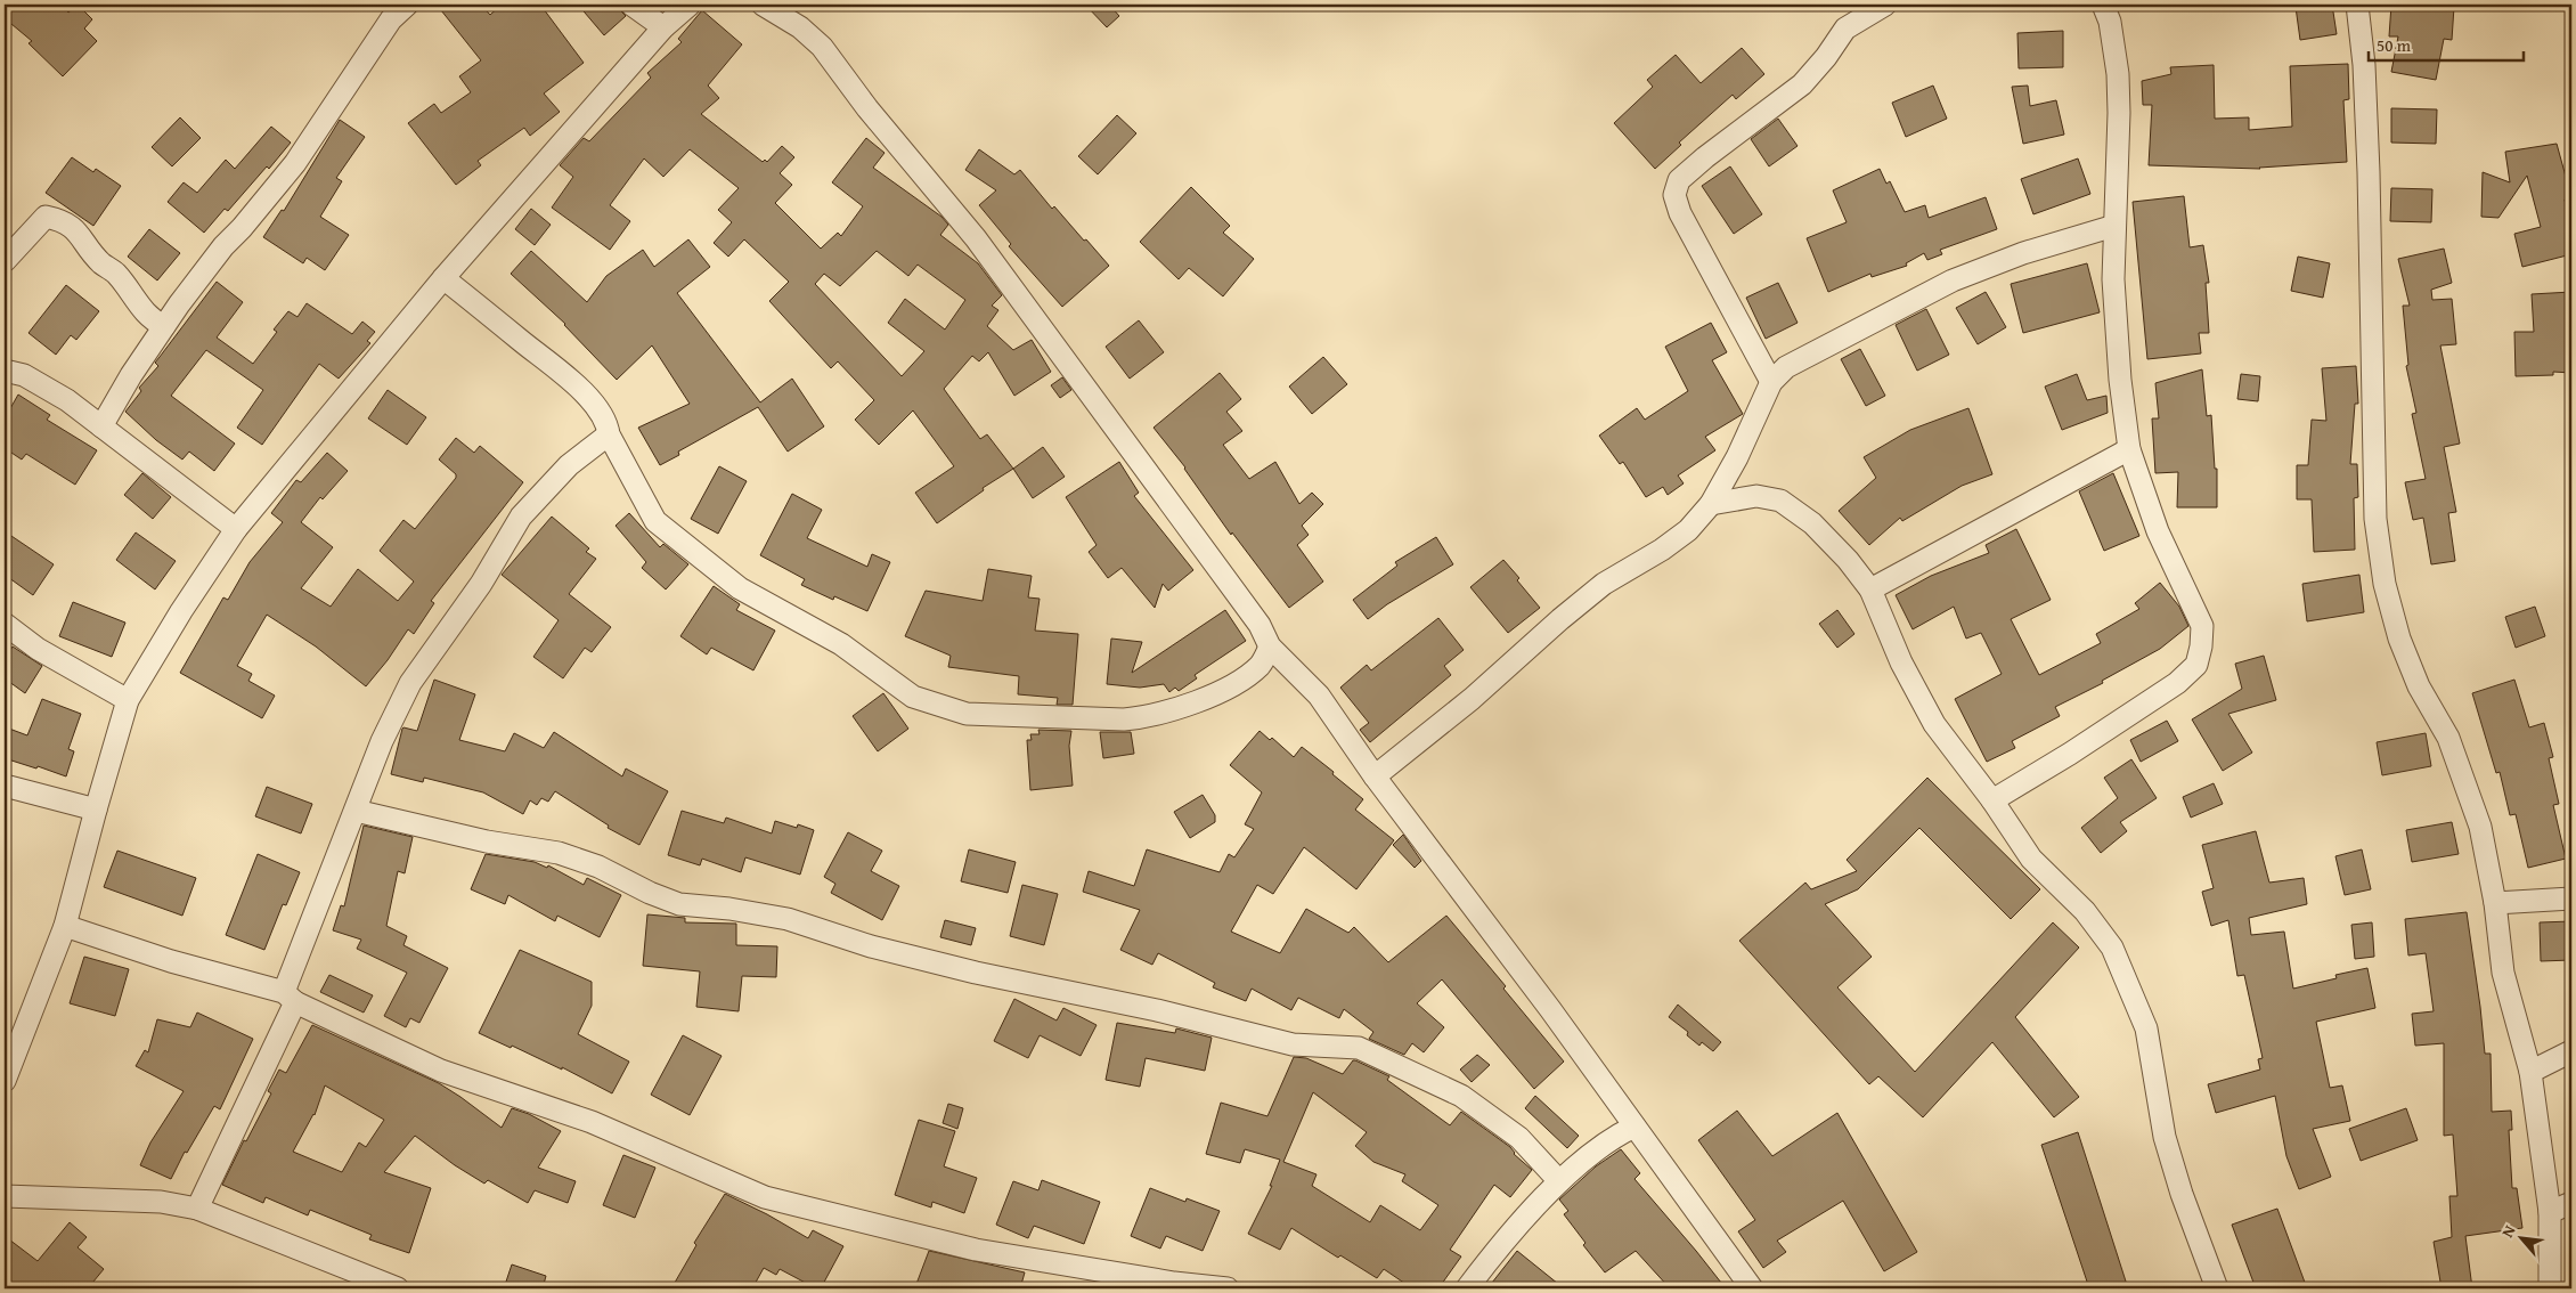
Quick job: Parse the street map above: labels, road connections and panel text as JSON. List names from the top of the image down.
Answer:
{
  "scale_bar": "50 m",
  "north": "top left"
}
